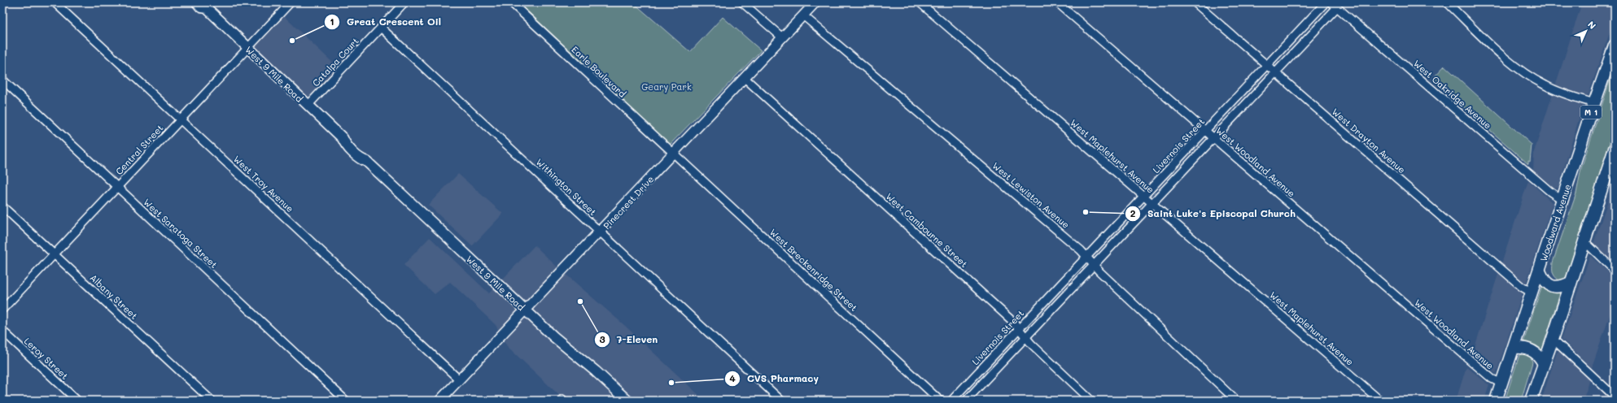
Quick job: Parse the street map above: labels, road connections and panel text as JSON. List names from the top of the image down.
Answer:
{
  "streets": {
    "main road": ["West 9 Mile Road", "M 1", "Woodward Avenue"],
    "street": [
      "Catalpa Court",
      "Earle Boulevard",
      "West Oakridge Avenue",
      "West Drayton Avenue",
      "Livernois Street",
      "Central Street",
      "West Maplehurst Avenue",
      "West Woodland Avenue",
      "West Troy Avenue",
      "Withington Street",
      "West Lewiston Avenue",
      "Pinecrest Drive",
      "West Cambourne Street",
      "West Saratoga Street",
      "West Breckenridge Street",
      "Albany Street",
      "Leroy Street"
    ]
  },
  "crossings": [
    ["Catalpa Court", "West 9 Mile Road"],
    ["Catalpa Court", "Withington Street"],
    ["Earle Boulevard", "Pinecrest Drive"],
    ["Earle Boulevard", "West Breckenridge Street"],
    ["West 9 Mile Road", "Central Street"],
    ["West 9 Mile Road", "Pinecrest Drive"],
    ["West Oakridge Avenue", "Woodward Avenue"],
    ["West Drayton Avenue", "Livernois Street"],
    ["West Drayton Avenue", "Woodward Avenue"],
    ["Livernois Street", "West Maplehurst Avenue"],
    ["Livernois Street", "West Woodland Avenue"],
    ["Livernois Street", "West Lewiston Avenue"],
    ["Livernois Street", "West Cambourne Street"],
    ["Central Street", "West Troy Avenue"],
    ["Central Street", "West Saratoga Street"],
    ["Central Street", "Albany Street"],
    ["West Woodland Avenue", "Woodward Avenue"],
    ["West Troy Avenue", "Pinecrest Drive"],
    ["Withington Street", "Pinecrest Drive"],
    ["West Lewiston Avenue", "Pinecrest Drive"],
    ["Pinecrest Drive", "West Cambourne Street"],
    ["Pinecrest Drive", "West Breckenridge Street"]
  ],
  "parks": ["Geary Park"],
  "places": [
    "Great Crescent Oil",
    "Saint Luke's Episcopal Church",
    "7-Eleven",
    "CVS Pharmacy"
  ],
  "north": "top right"
}
